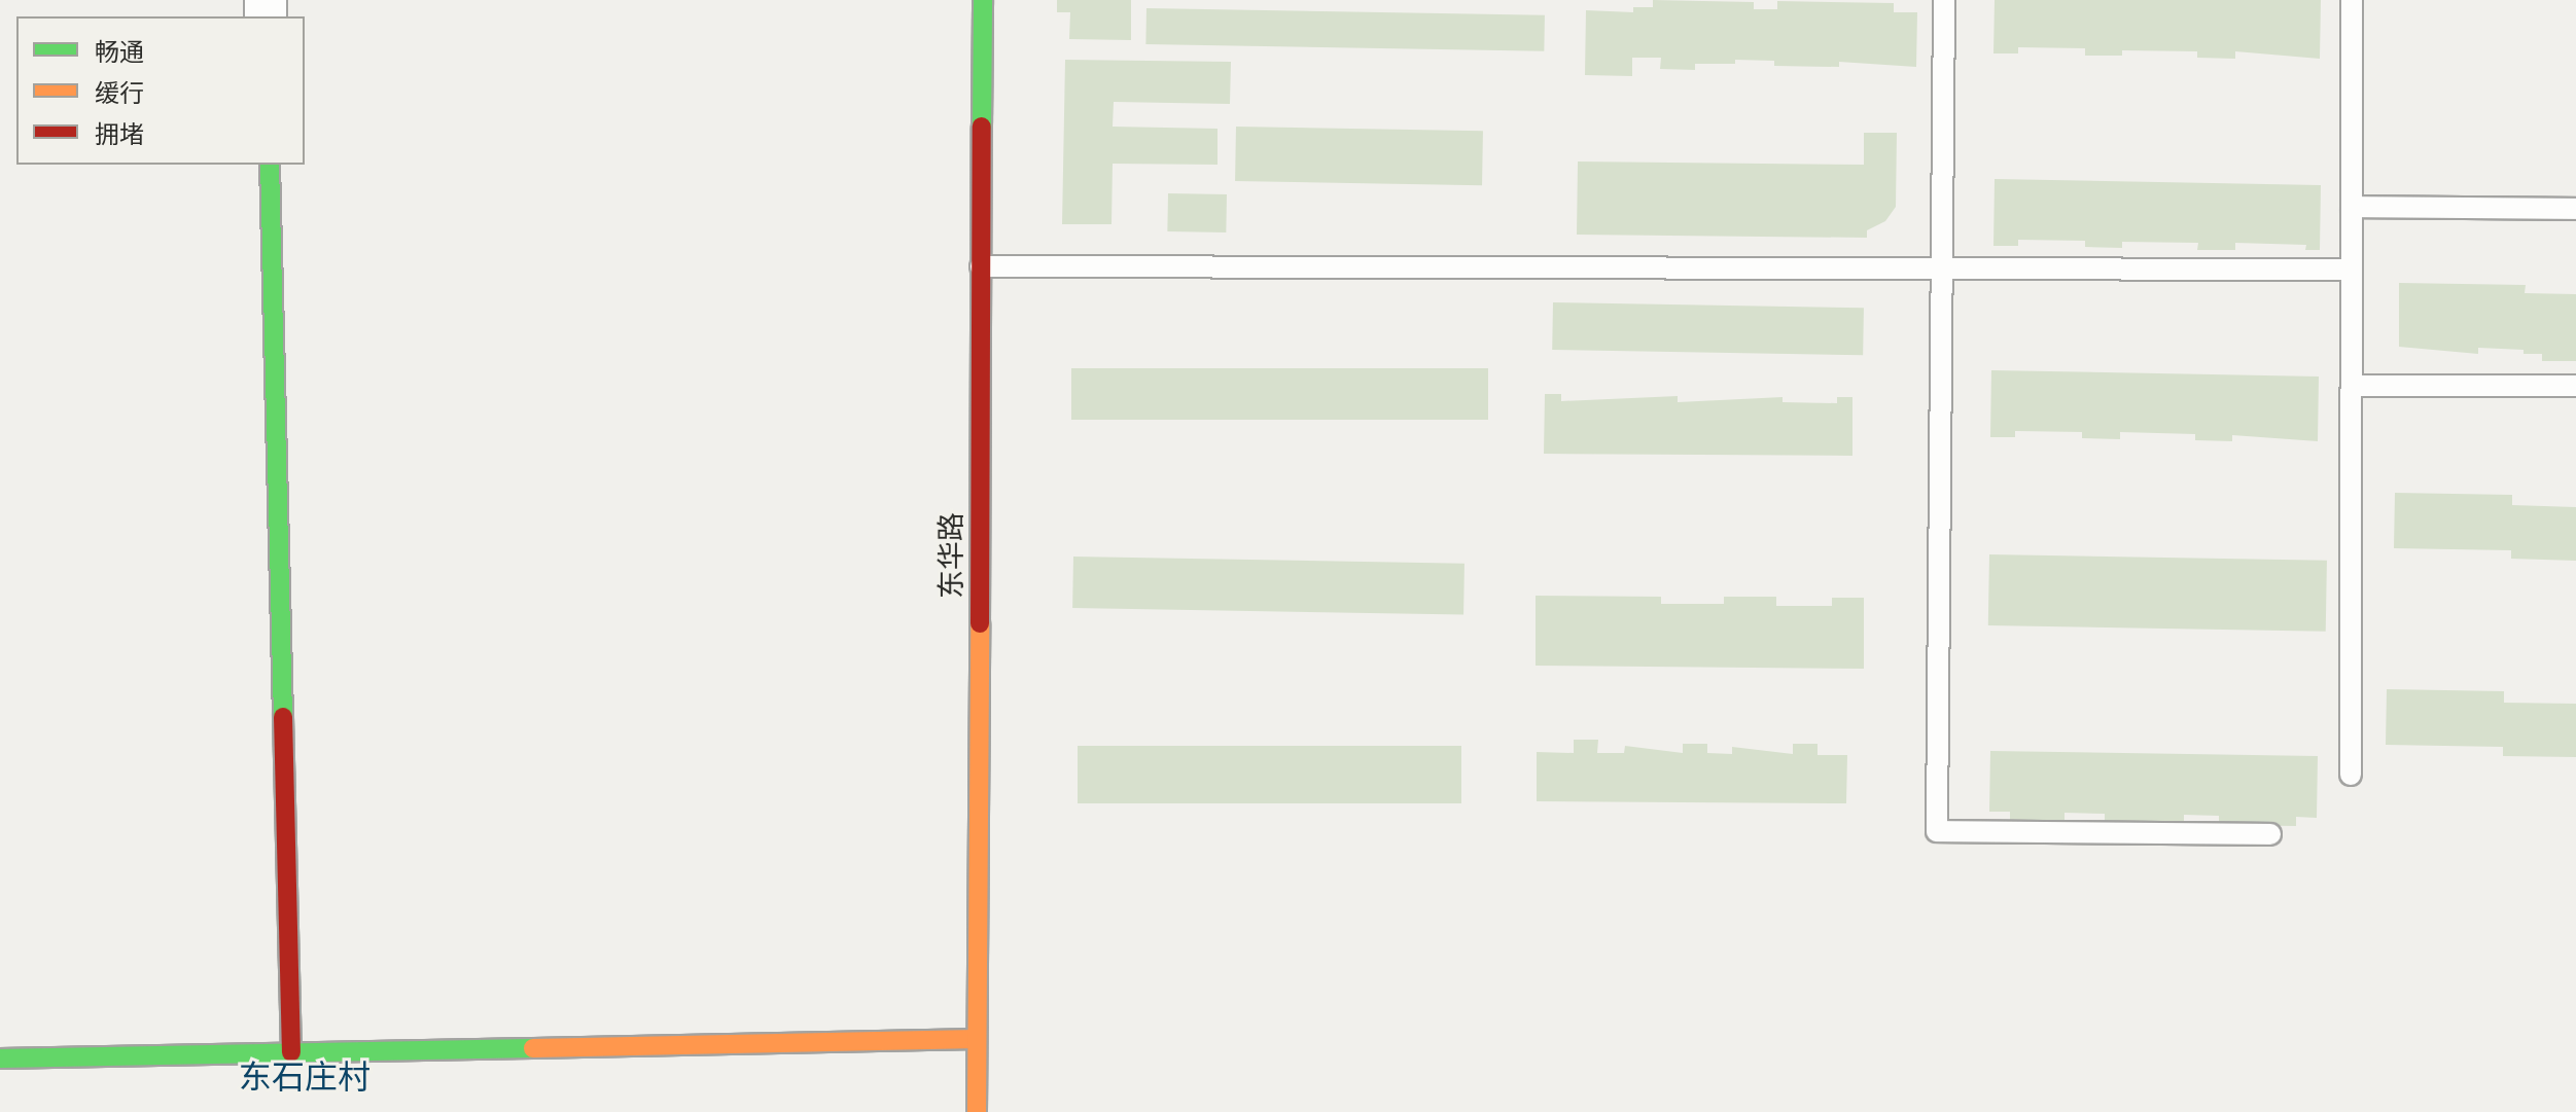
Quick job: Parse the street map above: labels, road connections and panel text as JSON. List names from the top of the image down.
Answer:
{
  "streets": {
    "street": ["东华路"]
  },
  "districts": ["东石庄村"],
  "legend": ["畅通", "缓行", "拥堵"]
}
